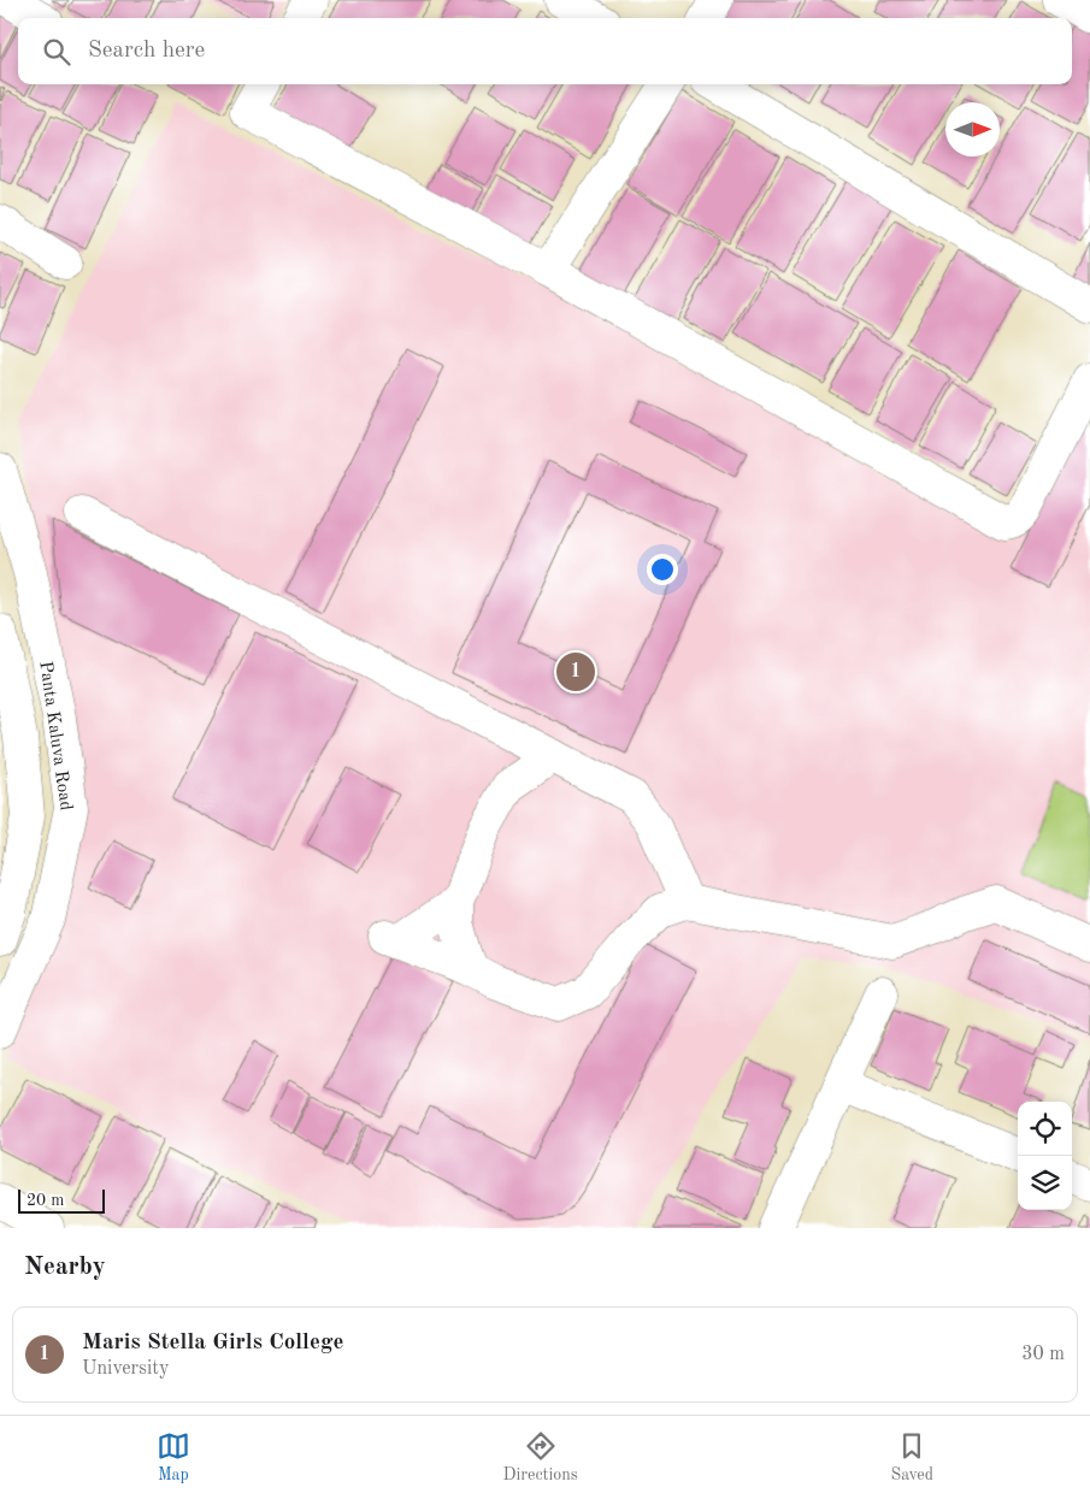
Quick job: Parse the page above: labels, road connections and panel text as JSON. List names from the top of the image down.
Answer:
{
  "streets": {
    "street": ["Panta Kaluva Road"]
  },
  "scale_bar": "20 m",
  "north": "right",
  "page": {
    "search": "Search here",
    "pins": "1",
    "scale": "20 m",
    "heading": "Nearby",
    "list": [
      {
        "mark": "1",
        "name": "Maris Stella Girls College",
        "note": "University",
        "value": "30 m"
      }
    ],
    "nav": ["Map", "Directions", "Saved"]
  }
}
